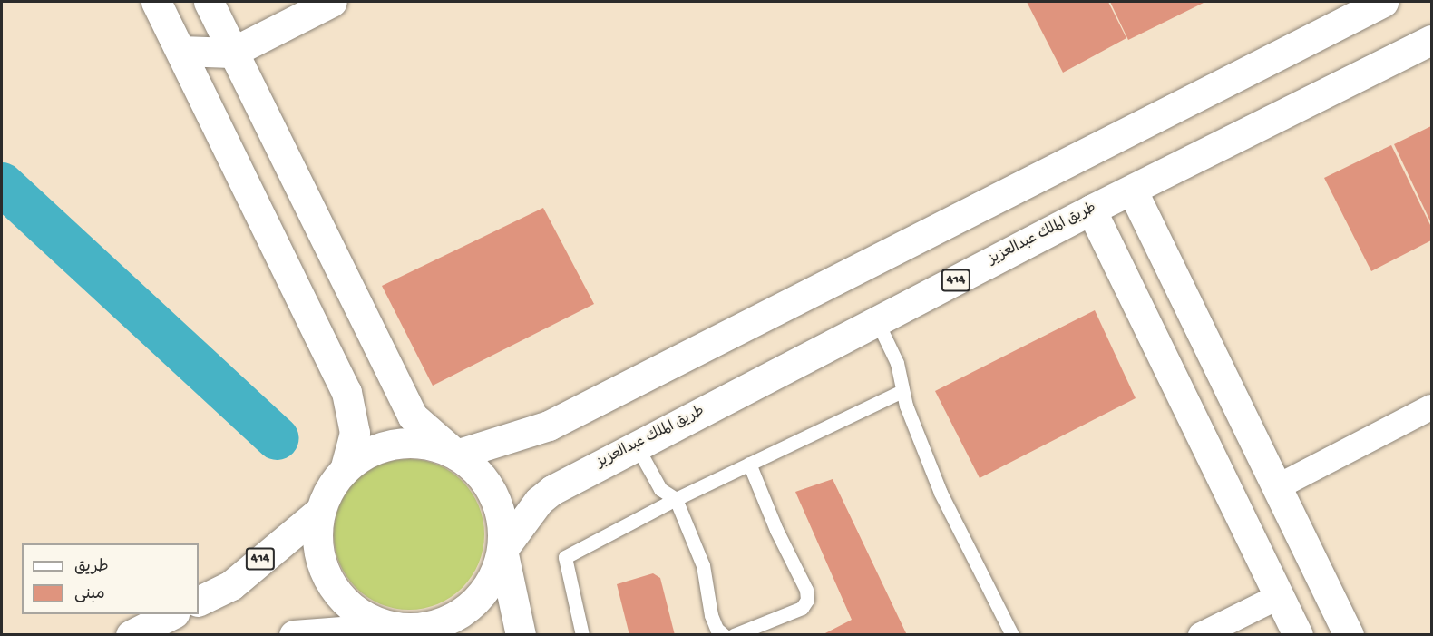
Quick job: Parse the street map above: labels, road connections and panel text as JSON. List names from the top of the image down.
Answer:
{
  "streets": {
    "main road": ["طريق الملك عبدالعزيز", "414"]
  },
  "crossings": [
    ["طريق الملك عبدالعزيز", "414"]
  ],
  "legend": ["طريق", "مبنى"]
}
